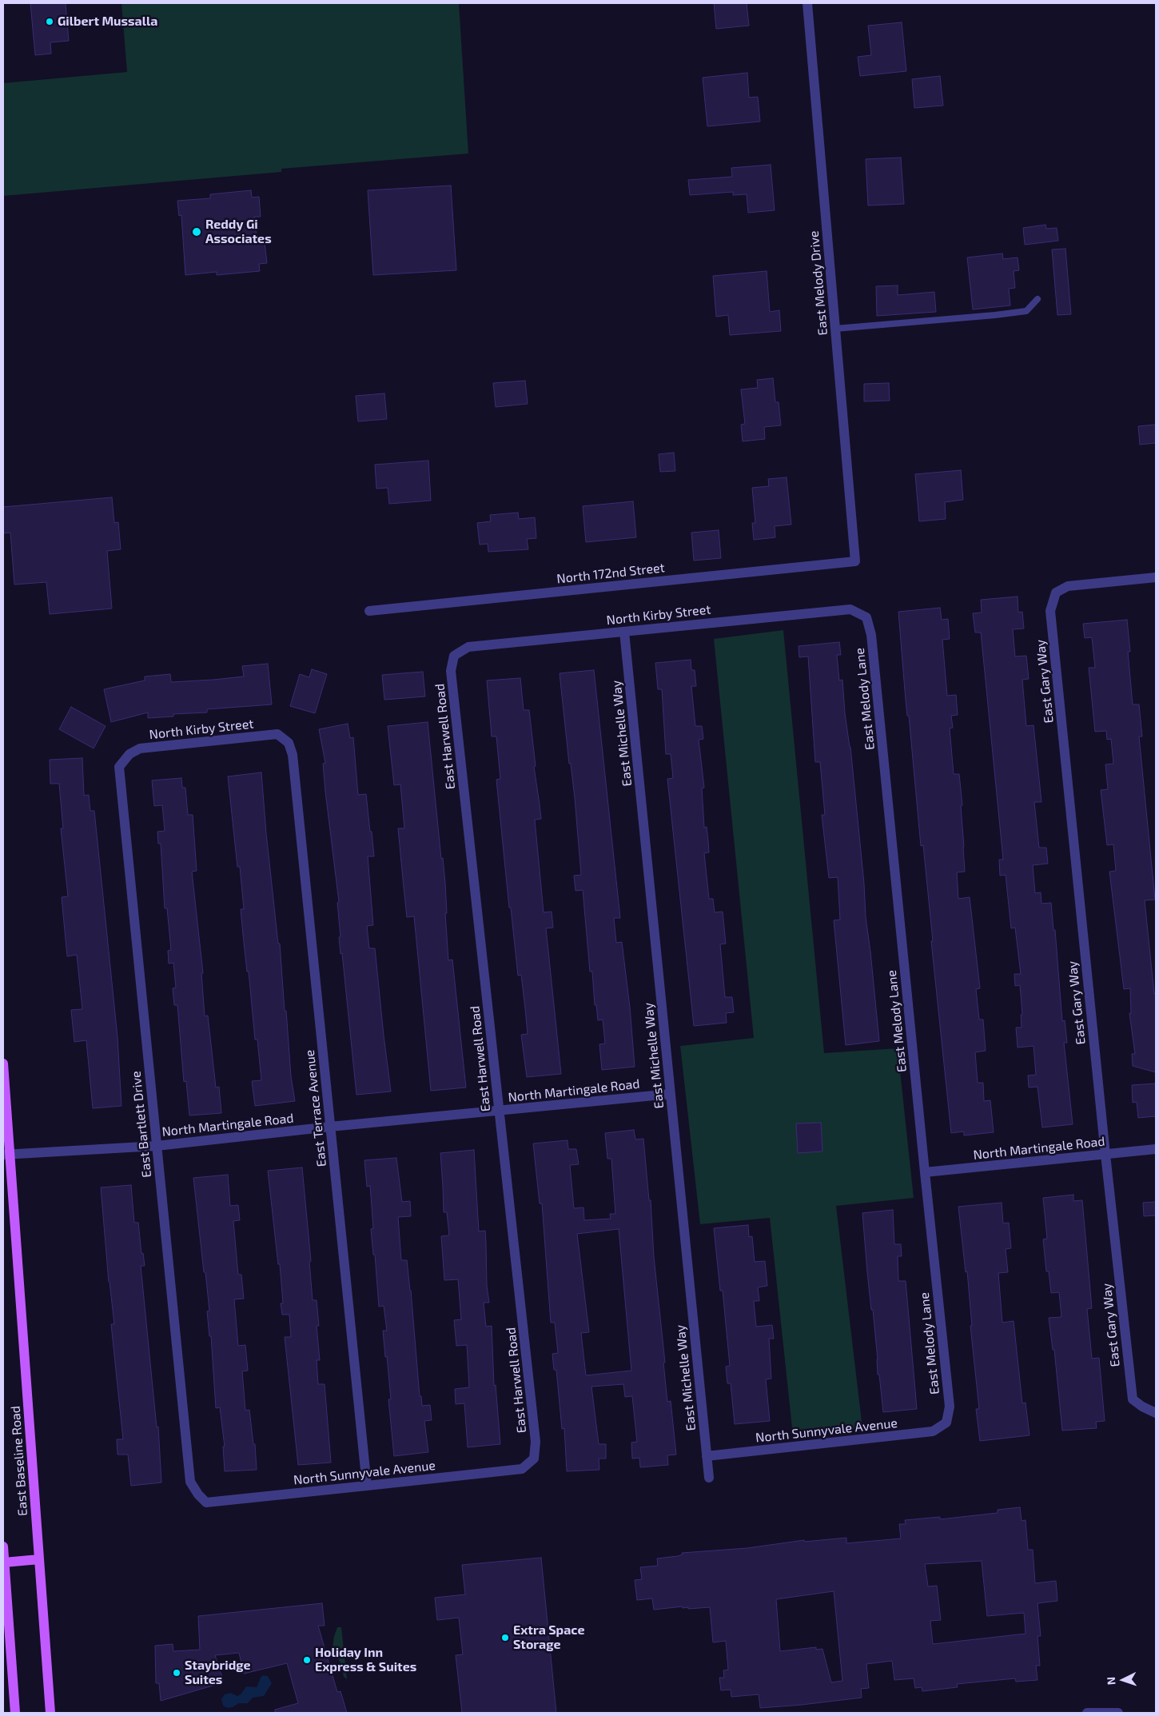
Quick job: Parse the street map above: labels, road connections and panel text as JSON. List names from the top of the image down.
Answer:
{
  "streets": {
    "main road": ["East Baseline Road"],
    "street": [
      "East Melody Drive",
      "North 172nd Street",
      "North Kirby Street",
      "East Gary Way",
      "East Melody Lane",
      "East Michelle Way",
      "East Harwell Road",
      "North Martingale Road",
      "East Terrace Avenue",
      "East Bartlett Drive",
      "North Sunnyvale Avenue"
    ]
  },
  "crossings": [
    ["East Melody Drive", "North 172nd Street"],
    ["North Kirby Street", "East Melody Lane"],
    ["North Kirby Street", "East Michelle Way"],
    ["North Kirby Street", "East Harwell Road"],
    ["North Kirby Street", "East Terrace Avenue"],
    ["North Kirby Street", "East Bartlett Drive"],
    ["East Gary Way", "North Martingale Road"],
    ["East Melody Lane", "North Martingale Road"],
    ["East Melody Lane", "North Sunnyvale Avenue"],
    ["East Michelle Way", "North Martingale Road"],
    ["East Michelle Way", "North Sunnyvale Avenue"],
    ["East Harwell Road", "North Martingale Road"],
    ["East Harwell Road", "North Sunnyvale Avenue"],
    ["North Martingale Road", "East Terrace Avenue"],
    ["North Martingale Road", "East Bartlett Drive"],
    ["North Martingale Road", "East Baseline Road"],
    ["East Terrace Avenue", "North Sunnyvale Avenue"],
    ["East Bartlett Drive", "North Sunnyvale Avenue"]
  ],
  "places": [
    "Gilbert Mussalla",
    "Reddy Gi Associates",
    "Extra Space Storage",
    "Holiday Inn Express & Suites",
    "Staybridge Suites"
  ],
  "north": "left"
}
